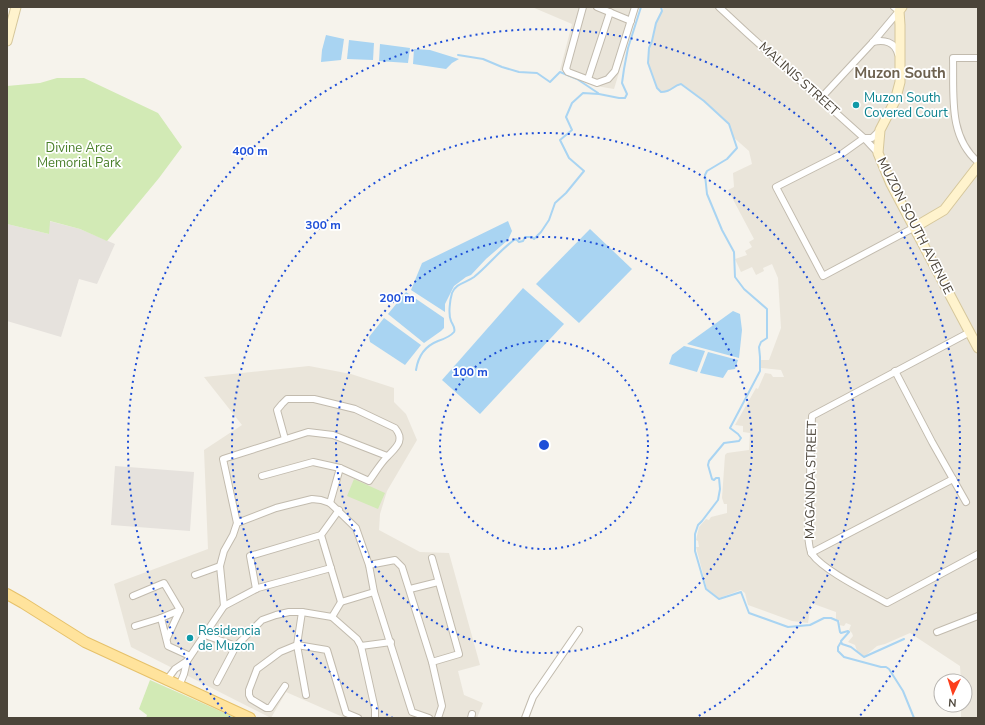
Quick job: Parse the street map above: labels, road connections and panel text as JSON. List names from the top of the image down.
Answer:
{
  "streets": {
    "street": ["MALINIS STREET", "MUZON SOUTH AVENUE", "MAGANDA STREET"]
  },
  "crossings": [
    ["MALINIS STREET", "MUZON SOUTH AVENUE"],
    ["MUZON SOUTH AVENUE", "MAGANDA STREET"]
  ],
  "districts": ["Muzon South"],
  "parks": ["Divine Arce Memorial Park"],
  "places": ["Muzon South Covered Court", "Residencia de Muzon"],
  "north": "bottom",
  "rings": [
    "400 m",
    "300 m",
    "200 m",
    "100 m"
  ]
}
